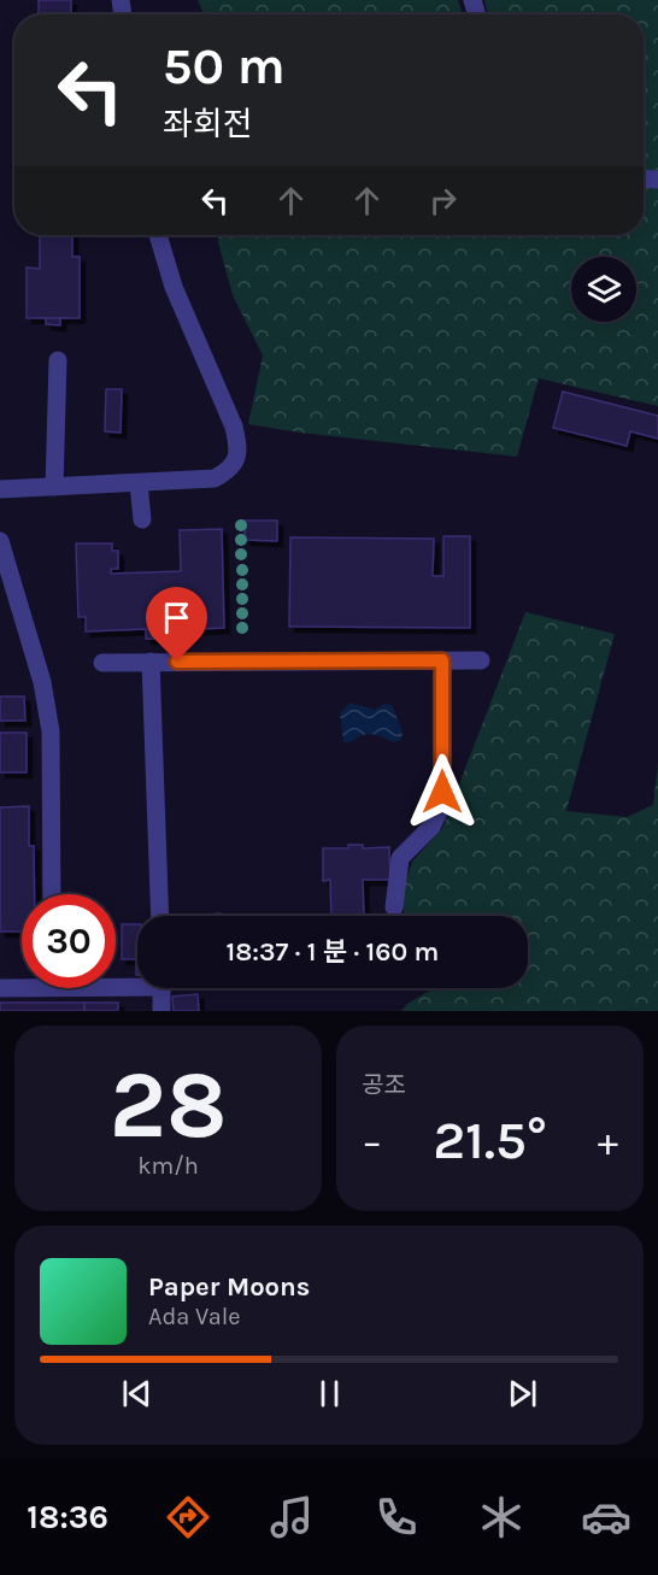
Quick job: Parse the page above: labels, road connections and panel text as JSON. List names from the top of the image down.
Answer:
{
  "page": {
    "turn": ["50 m", "좌회전"],
    "limit": "30",
    "trip": "18:37 · 1 분 · 160 m",
    "tile": [
      ["28", "km/h"],
      "공조"
    ],
    "heat": ["−", "21.5°", "+"],
    "song": ["Paper Moons", "Ada Vale"],
    "tabs": "18:36"
  }
}
